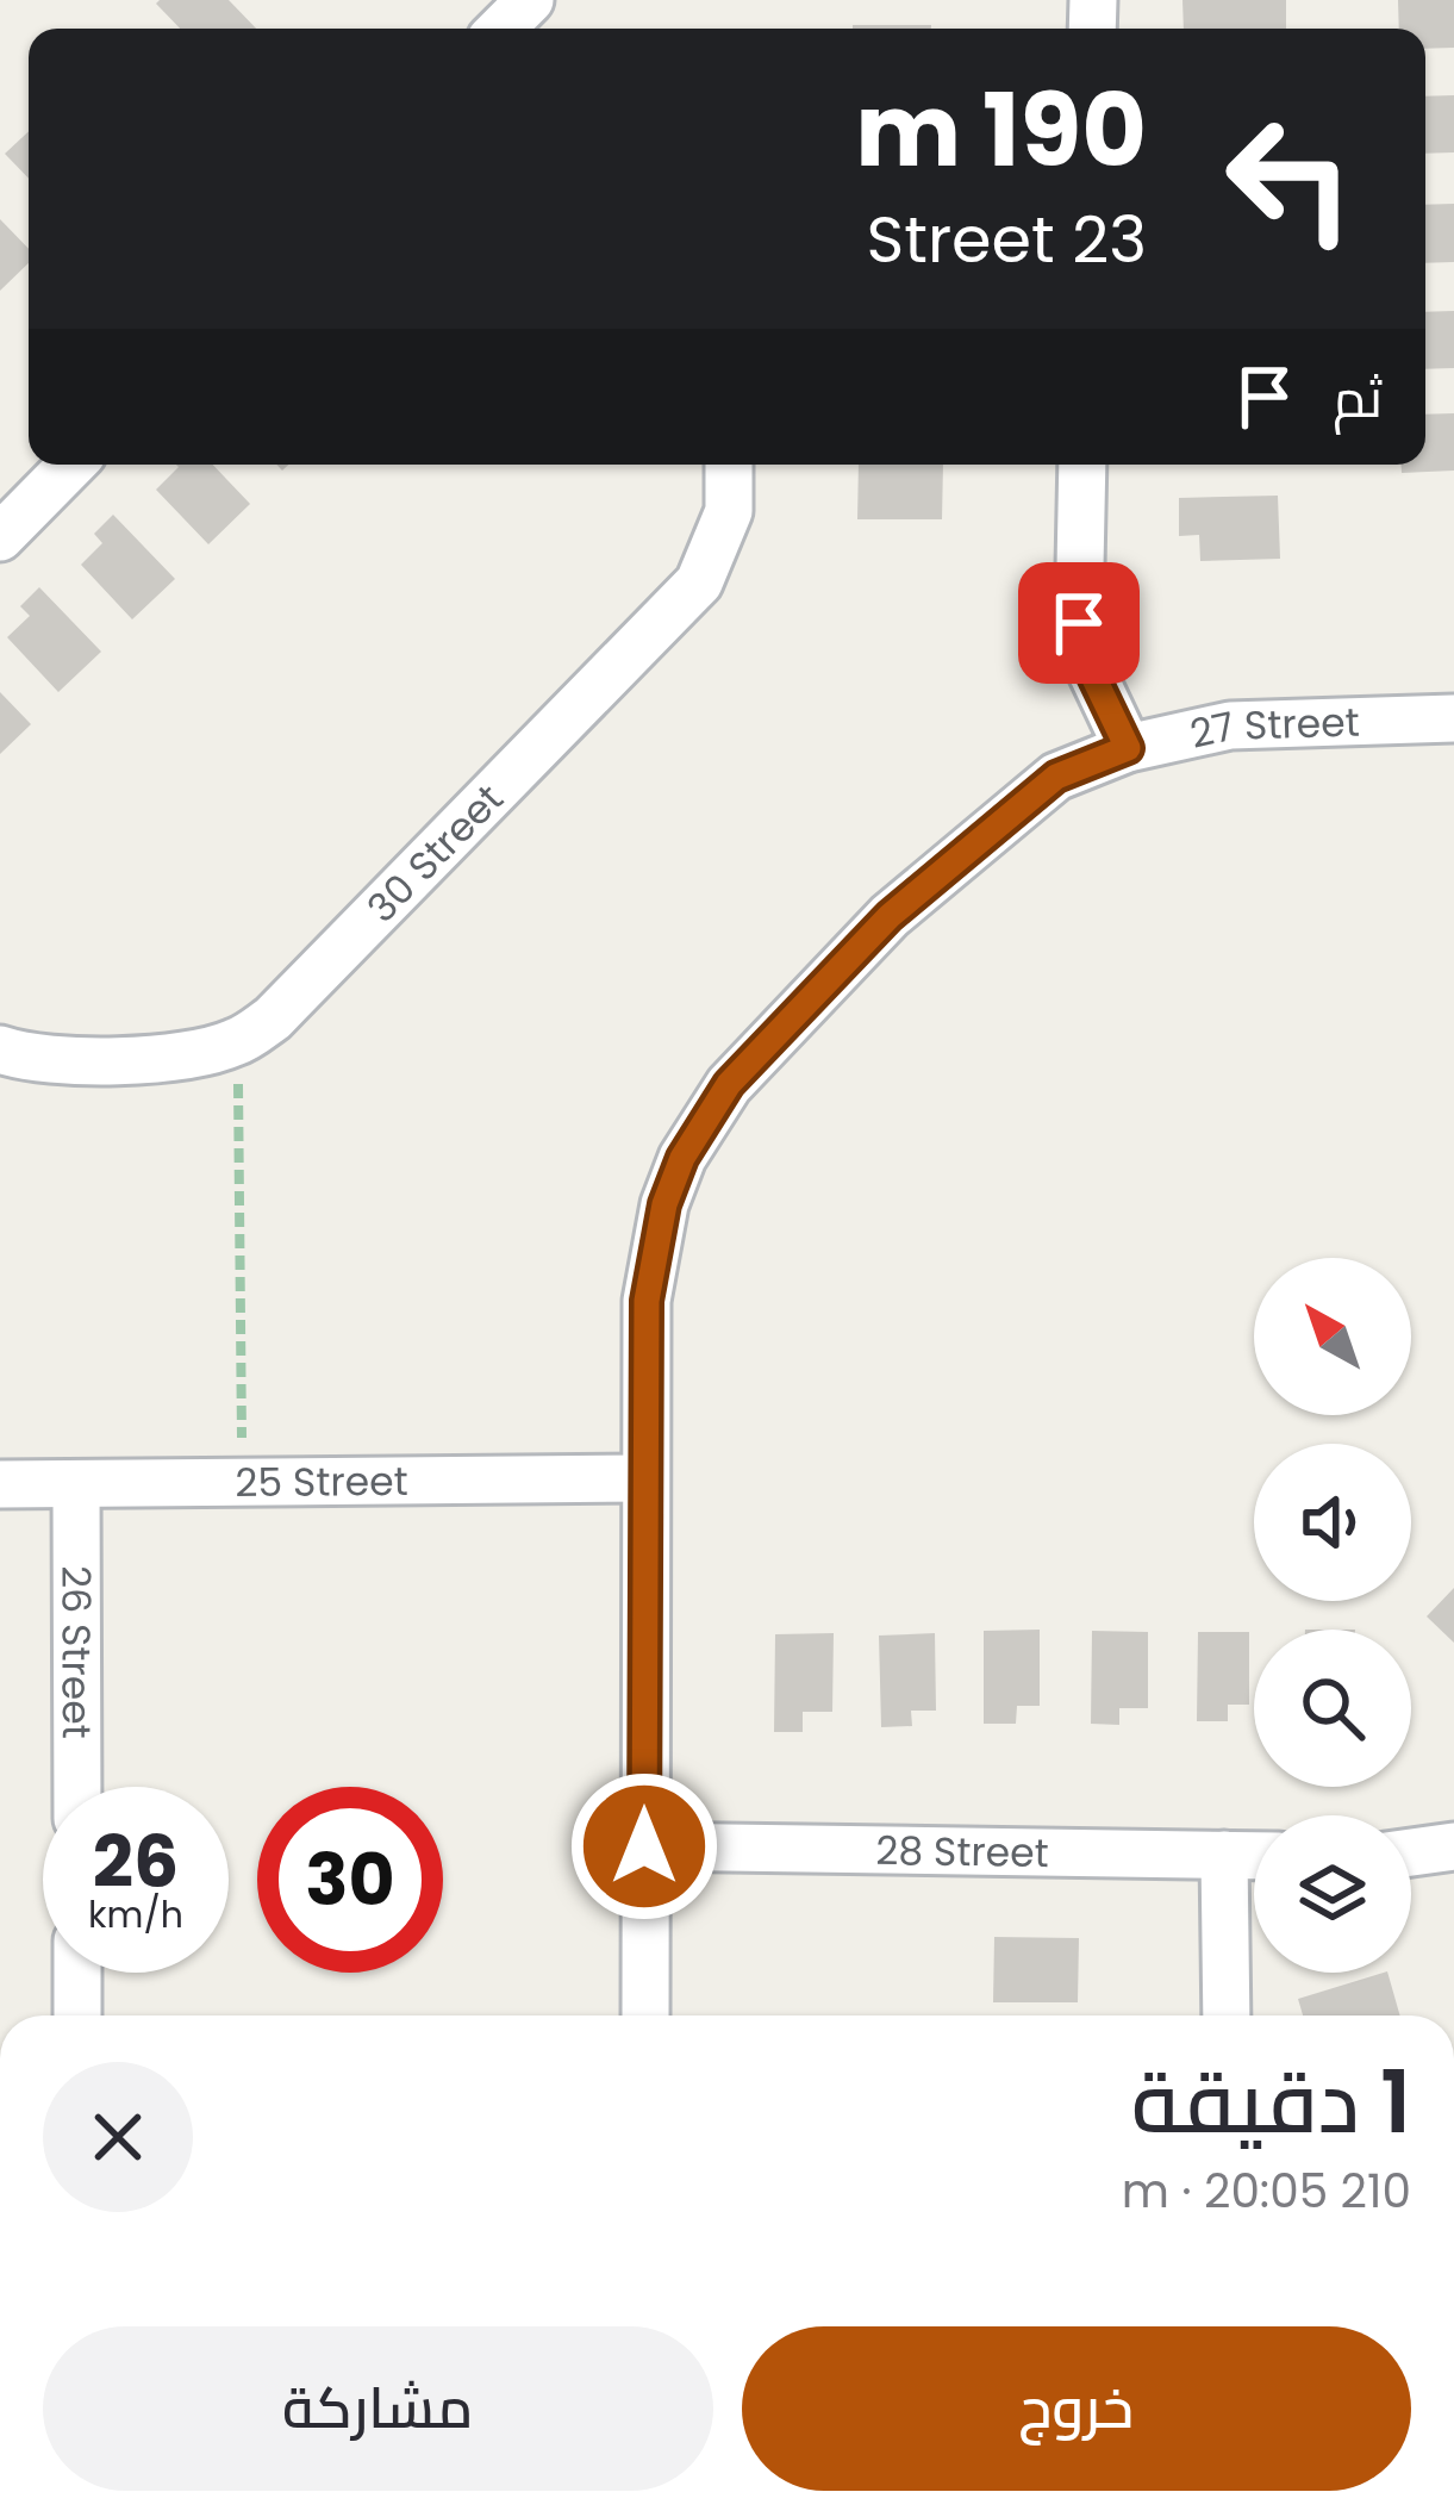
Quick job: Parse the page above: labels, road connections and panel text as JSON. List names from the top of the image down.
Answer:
{
  "streets": {
    "street": [
      "27 Street",
      "30 Street",
      "25 Street",
      "26 Street",
      "28 Street"
    ]
  },
  "crossings": [
    ["27 Street", "25 Street"],
    ["27 Street", "28 Street"],
    ["25 Street", "26 Street"]
  ],
  "north": "top left",
  "page": {
    "turn": ["190 m", "23 Street"],
    "then": "ثم",
    "speed": "26 km/h",
    "limit": "30",
    "heading": ["1 دقيقة", "210 m · 20:05"],
    "buttons": ["خروج", "مشاركة"]
  }
}
